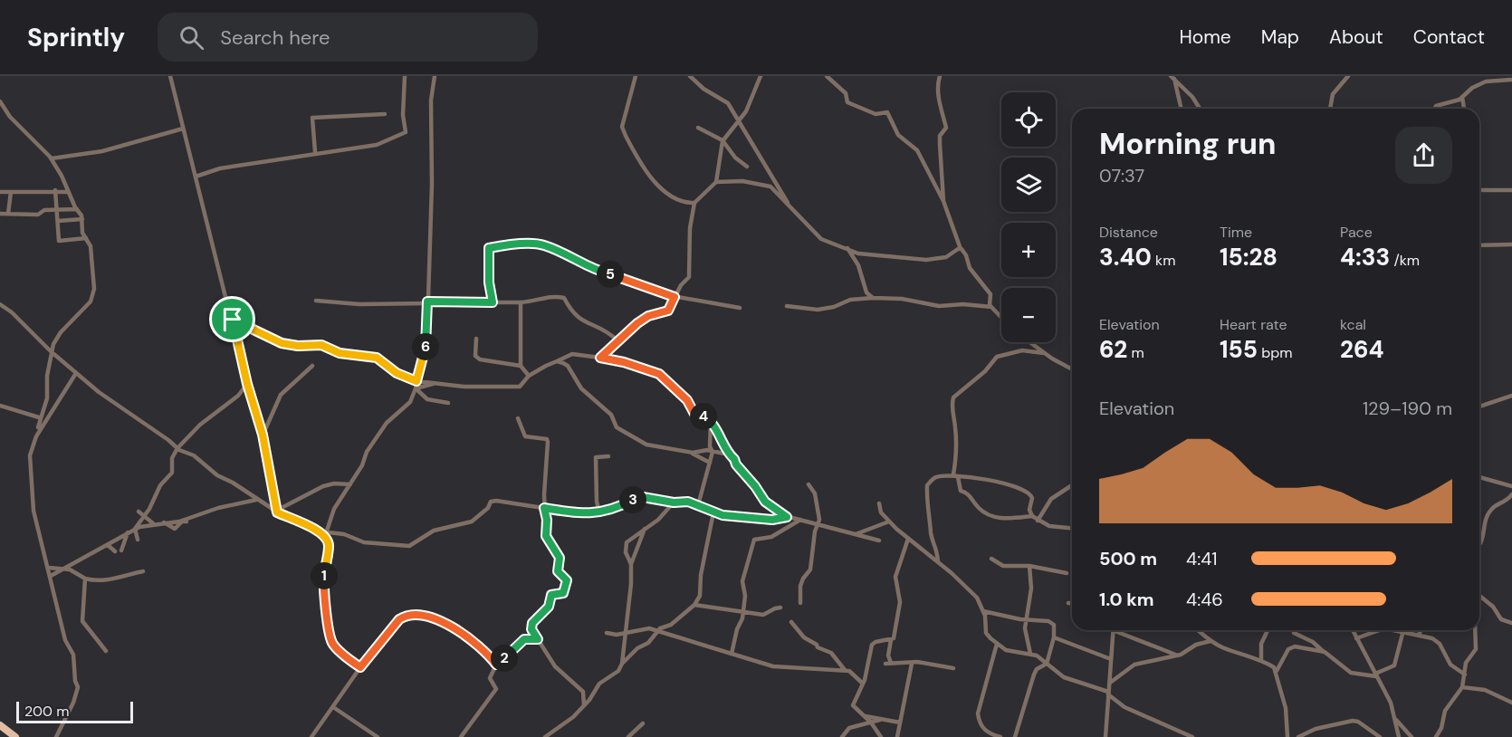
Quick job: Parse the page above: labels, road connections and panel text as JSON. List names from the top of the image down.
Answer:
{
  "scale_bar": "200 m",
  "page": {
    "header": "Sprintly",
    "search": "Search here",
    "nav": [
      "Home",
      "Map",
      "About",
      "Contact"
    ],
    "map_buttons": ["+", "−"],
    "heading": ["Morning run", "07:37"],
    "stats": [
      ["Distance", "3.40 km"],
      ["Time", "15:28"],
      ["Pace", "4:33 /km"],
      ["Elevation", "62 m"],
      ["Heart rate", "155 bpm"],
      ["kcal", "264"]
    ],
    "pins": [
      "5",
      "6",
      "4",
      "3",
      "1",
      "2"
    ],
    "chart": ["Elevation", "129–190 m"],
    "list": [
      {
        "name": "500 m",
        "note": "4:41"
      },
      {
        "name": "1.0 km",
        "note": "4:46"
      }
    ],
    "scale": "200 m"
  }
}
